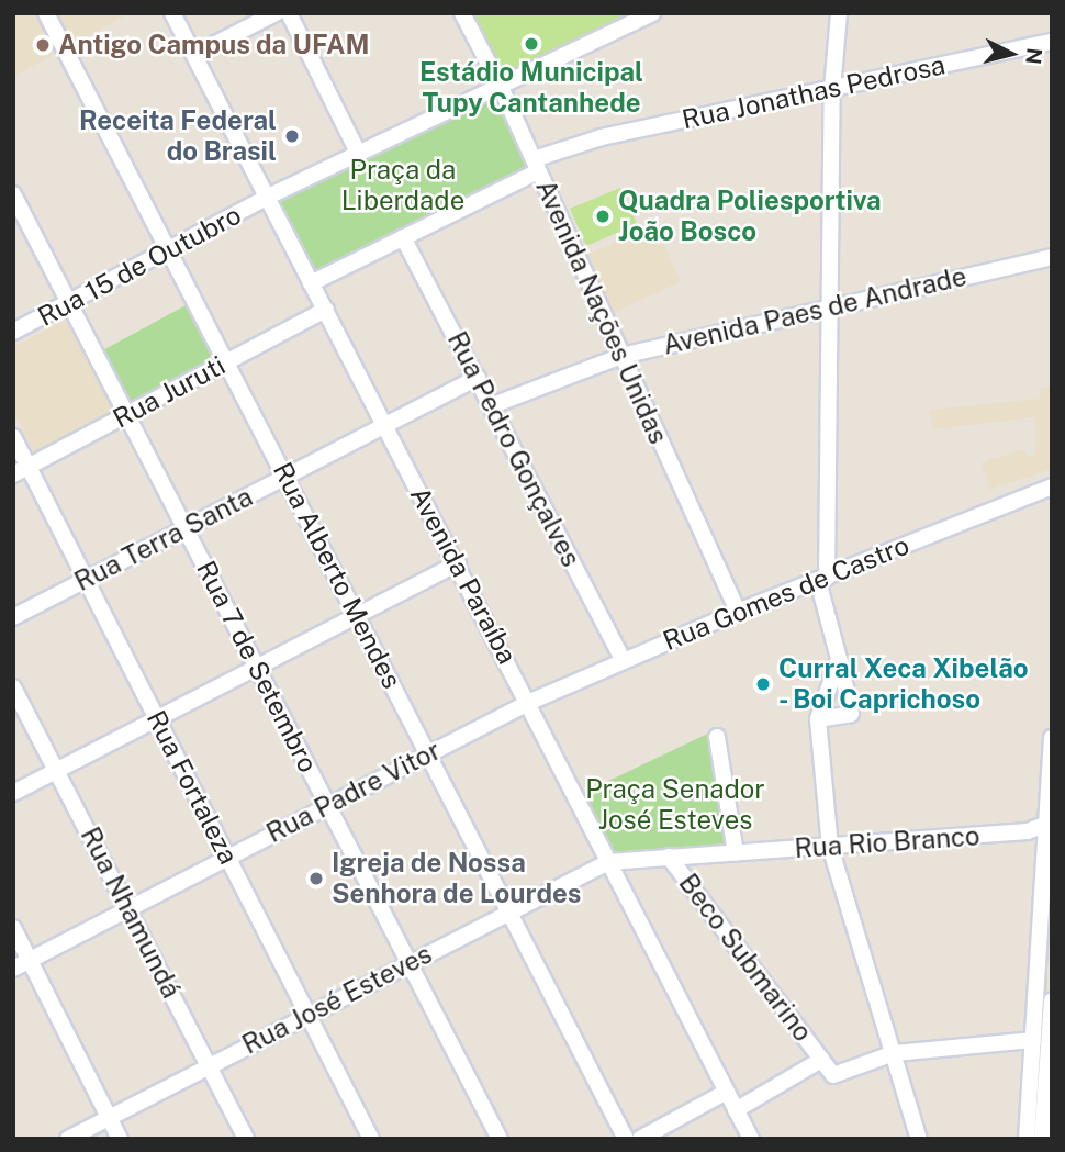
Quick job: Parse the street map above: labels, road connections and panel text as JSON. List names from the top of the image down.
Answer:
{
  "streets": {
    "street": [
      "Rua Jonathas Pedrosa",
      "Rua 15 de Outubro",
      "Avenida Paes de Andrade",
      "Avenida Nações Unidas",
      "Rua Juruti",
      "Rua Pedro Gonçalves",
      "Rua Terra Santa",
      "Rua Alberto Mendes",
      "Avenida Paraíba",
      "Rua Gomes de Castro",
      "Rua 7 de Setembro",
      "Rua Fortaleza",
      "Rua Padre Vitor",
      "Rua Rio Branco",
      "Rua Nhamundá",
      "Beco Submarino",
      "Rua José Esteves"
    ]
  },
  "crossings": [
    ["Rua Jonathas Pedrosa", "Avenida Nações Unidas"],
    ["Rua Jonathas Pedrosa", "Rua Pedro Gonçalves"],
    ["Rua Jonathas Pedrosa", "Avenida Paraíba"],
    ["Rua 15 de Outubro", "Avenida Nações Unidas"],
    ["Rua 15 de Outubro", "Rua Alberto Mendes"],
    ["Rua 15 de Outubro", "Avenida Paraíba"],
    ["Rua 15 de Outubro", "Rua 7 de Setembro"],
    ["Avenida Paes de Andrade", "Avenida Nações Unidas"],
    ["Avenida Paes de Andrade", "Rua Pedro Gonçalves"],
    ["Avenida Nações Unidas", "Rua Gomes de Castro"],
    ["Rua Juruti", "Rua Alberto Mendes"],
    ["Rua Juruti", "Avenida Paraíba"],
    ["Rua Juruti", "Rua 7 de Setembro"],
    ["Rua Juruti", "Rua Fortaleza"],
    ["Rua Pedro Gonçalves", "Rua Terra Santa"],
    ["Rua Pedro Gonçalves", "Rua Gomes de Castro"],
    ["Rua Terra Santa", "Rua Alberto Mendes"],
    ["Rua Terra Santa", "Avenida Paraíba"],
    ["Rua Terra Santa", "Rua 7 de Setembro"],
    ["Rua Terra Santa", "Rua Fortaleza"],
    ["Rua Alberto Mendes", "Rua Padre Vitor"],
    ["Rua Alberto Mendes", "Rua José Esteves"],
    ["Avenida Paraíba", "Rua Gomes de Castro"],
    ["Avenida Paraíba", "Rua Padre Vitor"],
    ["Avenida Paraíba", "Rua Rio Branco"],
    ["Avenida Paraíba", "Rua José Esteves"],
    ["Rua Gomes de Castro", "Rua Padre Vitor"],
    ["Rua 7 de Setembro", "Rua Padre Vitor"],
    ["Rua 7 de Setembro", "Rua José Esteves"],
    ["Rua Fortaleza", "Rua Padre Vitor"],
    ["Rua Fortaleza", "Rua José Esteves"],
    ["Rua Padre Vitor", "Rua Nhamundá"],
    ["Rua Rio Branco", "Beco Submarino"],
    ["Rua Rio Branco", "Rua José Esteves"],
    ["Rua Nhamundá", "Rua José Esteves"]
  ],
  "parks": ["Praça da Liberdade", "Praça Senador José Esteves"],
  "places": [
    "Estádio Municipal Tupy Cantanhede",
    "Antigo Campus da UFAM",
    "Receita Federal do Brasil",
    "Quadra Poliesportiva João Bosco",
    "Curral Xeca Xibelão - Boi Caprichoso",
    "Igreja de Nossa Senhora de Lourdes"
  ],
  "north": "right"
}
